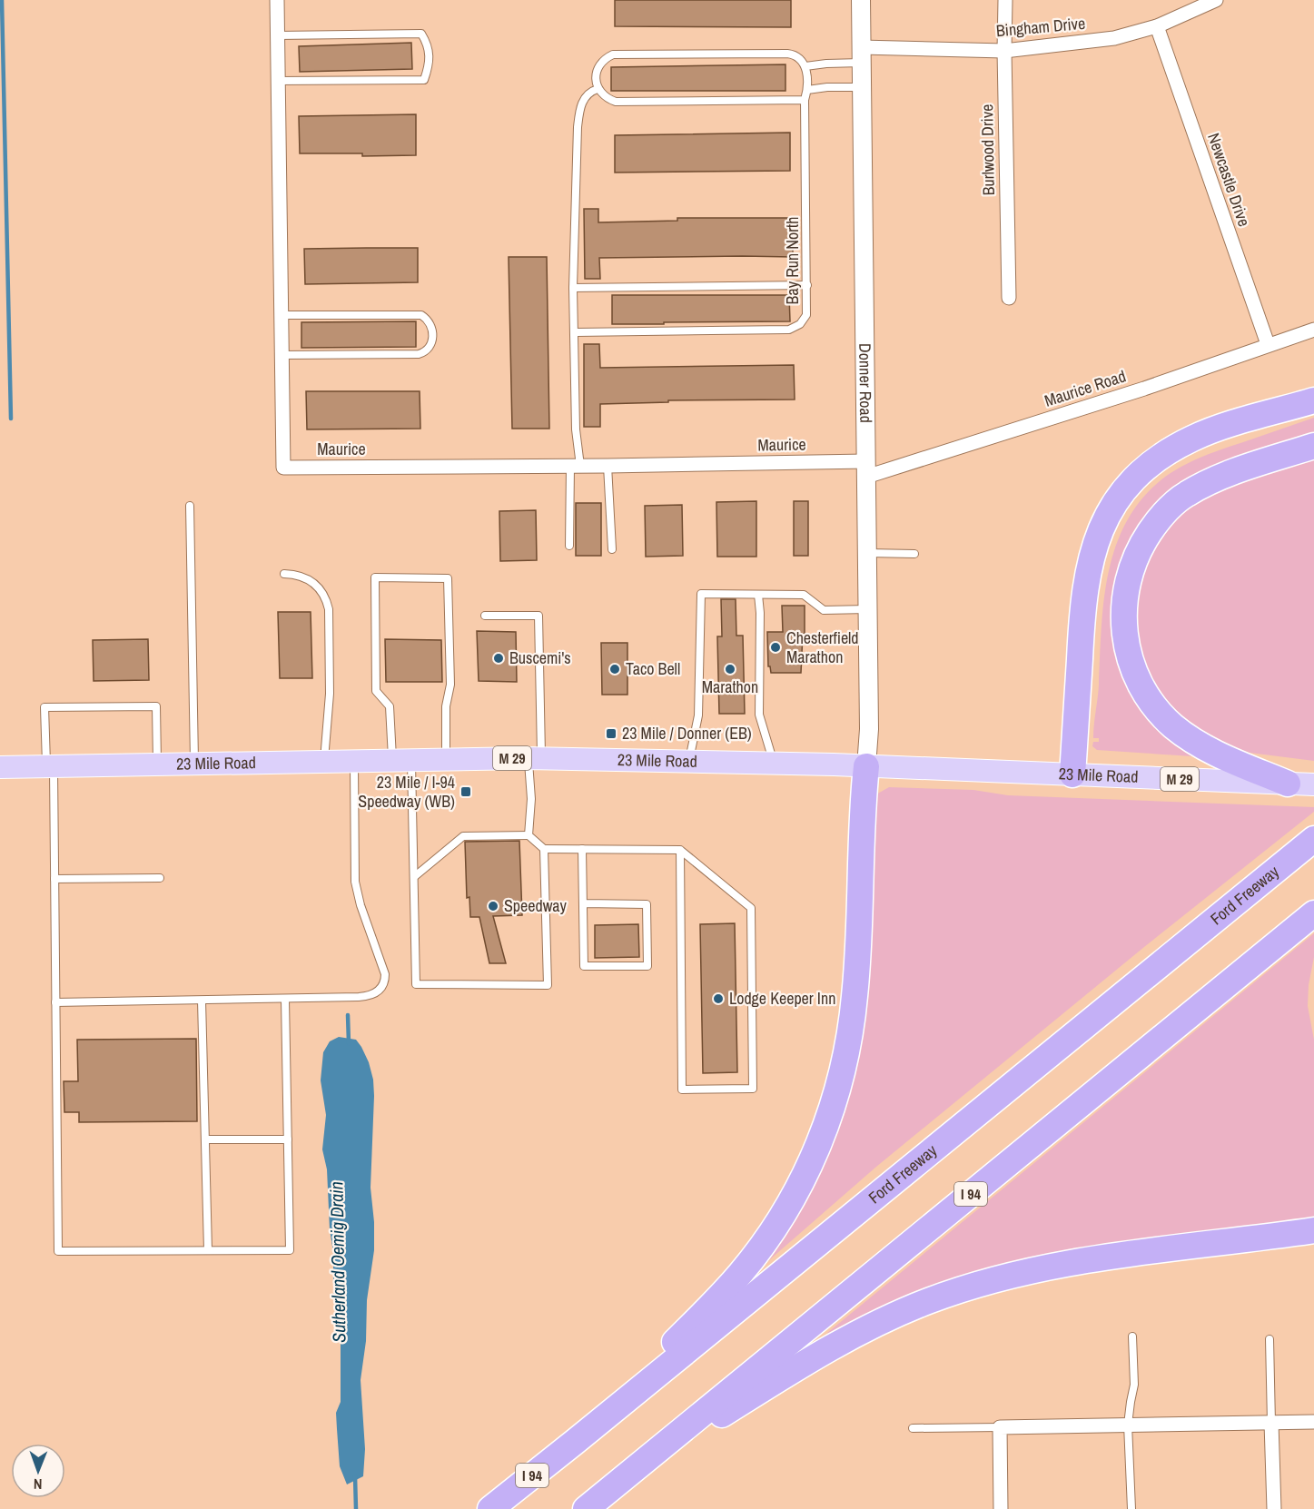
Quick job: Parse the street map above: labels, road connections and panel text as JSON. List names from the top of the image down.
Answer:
{
  "streets": {
    "highway": ["Ford Freeway", "I 94"],
    "main road": ["M 29", "23 Mile Road"],
    "street": [
      "Bingham Drive",
      "Burlwood Drive",
      "Newcastle Drive",
      "Donner Road",
      "Maurice Road",
      "Maurice"
    ],
    "lane": ["Bay Run North"]
  },
  "crossings": [
    ["Bingham Drive", "Burlwood Drive"],
    ["Bingham Drive", "Newcastle Drive"],
    ["Bingham Drive", "Donner Road"],
    ["Newcastle Drive", "Maurice Road"],
    ["Donner Road", "Maurice Road"],
    ["Donner Road", "Maurice"],
    ["Donner Road", "23 Mile Road"],
    ["Maurice Road", "Maurice"]
  ],
  "water": ["Sutherland Oemig Drain"],
  "places": {
    "other": [
      "Chesterfield Marathon",
      "Buscemi's",
      "Taco Bell",
      "Marathon",
      "Speedway",
      "Lodge Keeper Inn"
    ],
    "transit": ["23 Mile / Donner (EB)", "23 Mile / I-94 Speedway (WB)"]
  },
  "north": "bottom"
}
